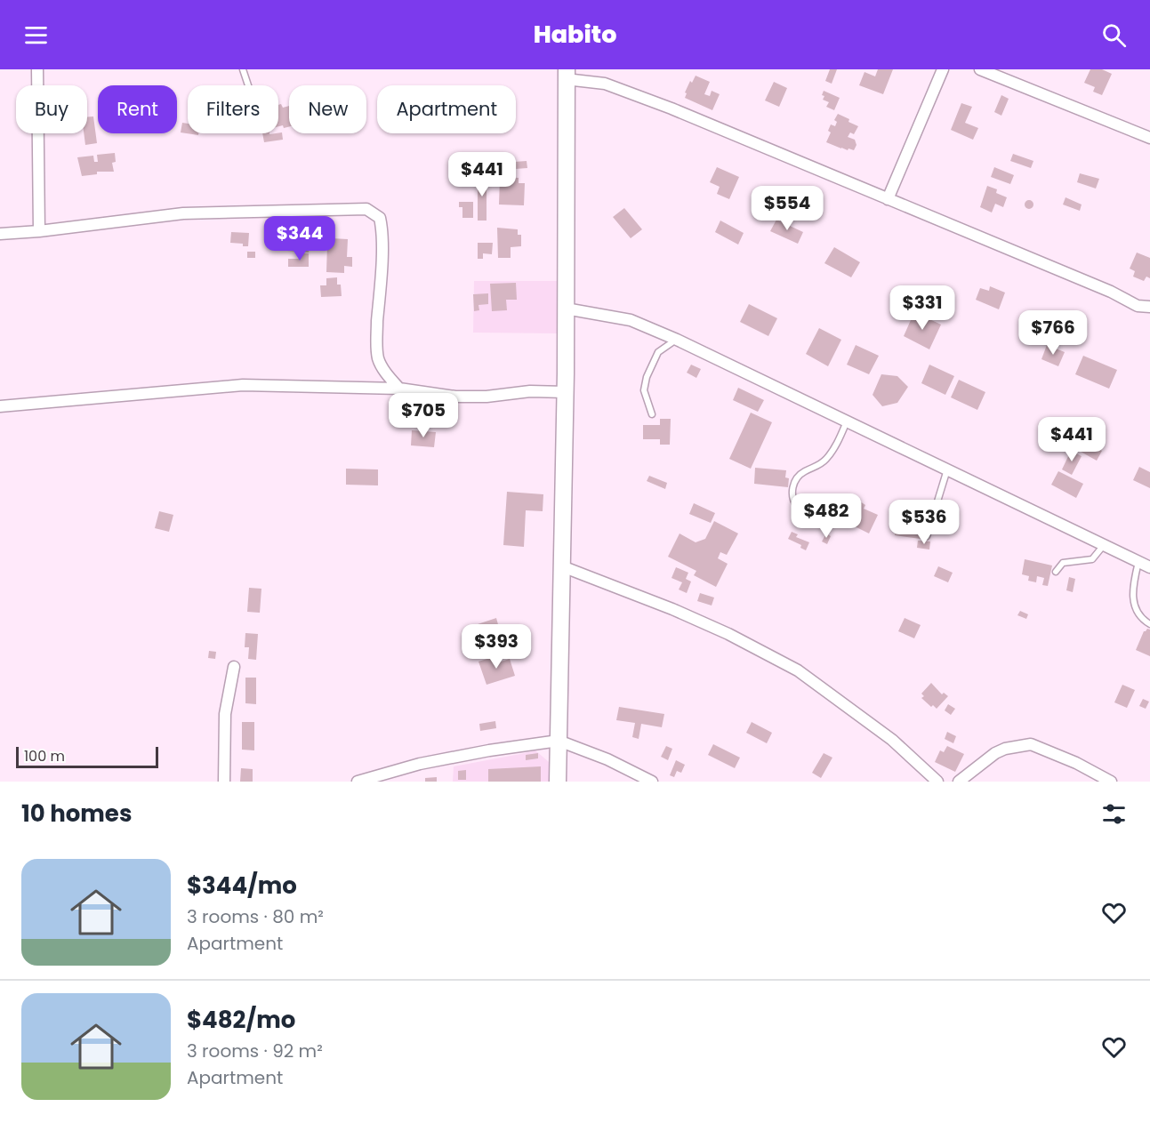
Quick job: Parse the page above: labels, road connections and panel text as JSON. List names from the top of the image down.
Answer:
{
  "scale_bar": "100 m",
  "page": {
    "header": "Habito",
    "chip": [
      "Buy",
      "Rent",
      "Filters",
      "New",
      "Apartment"
    ],
    "price": [
      "$441",
      "$554",
      "$344",
      "$331",
      "$766",
      "$705",
      "$441",
      "$482",
      "$536",
      "$393"
    ],
    "scale": "100 m",
    "heading": "10 homes",
    "list": [
      {
        "name": "$344/mo",
        "note": "3 rooms · 80 m² · Apartment"
      },
      {
        "name": "$482/mo",
        "note": "3 rooms · 92 m² · Apartment"
      }
    ]
  }
}
